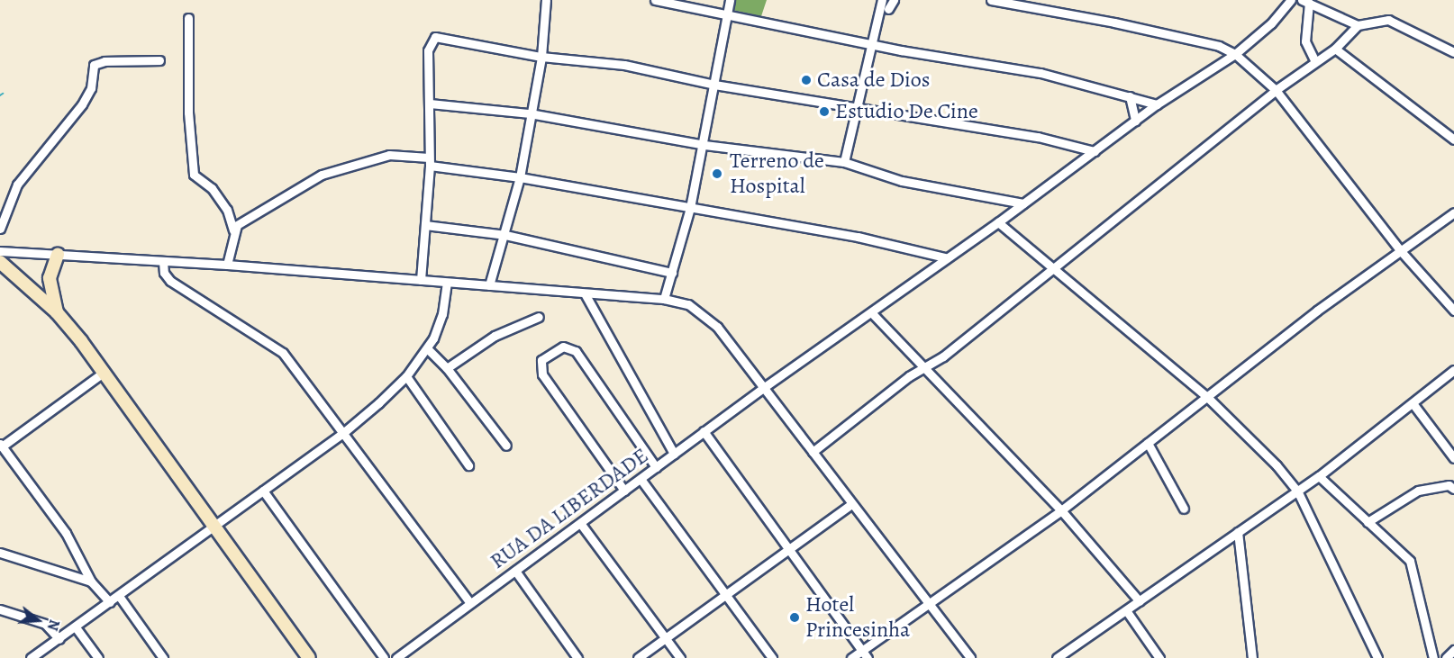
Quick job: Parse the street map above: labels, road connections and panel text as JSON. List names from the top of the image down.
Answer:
{
  "streets": {
    "street": ["RUA DA LIBERDADE"]
  },
  "places": [
    "Casa de Dios",
    "Estudio De Cine",
    "Terreno de Hospital",
    "Hotel Princesinha"
  ],
  "north": "right"
}
